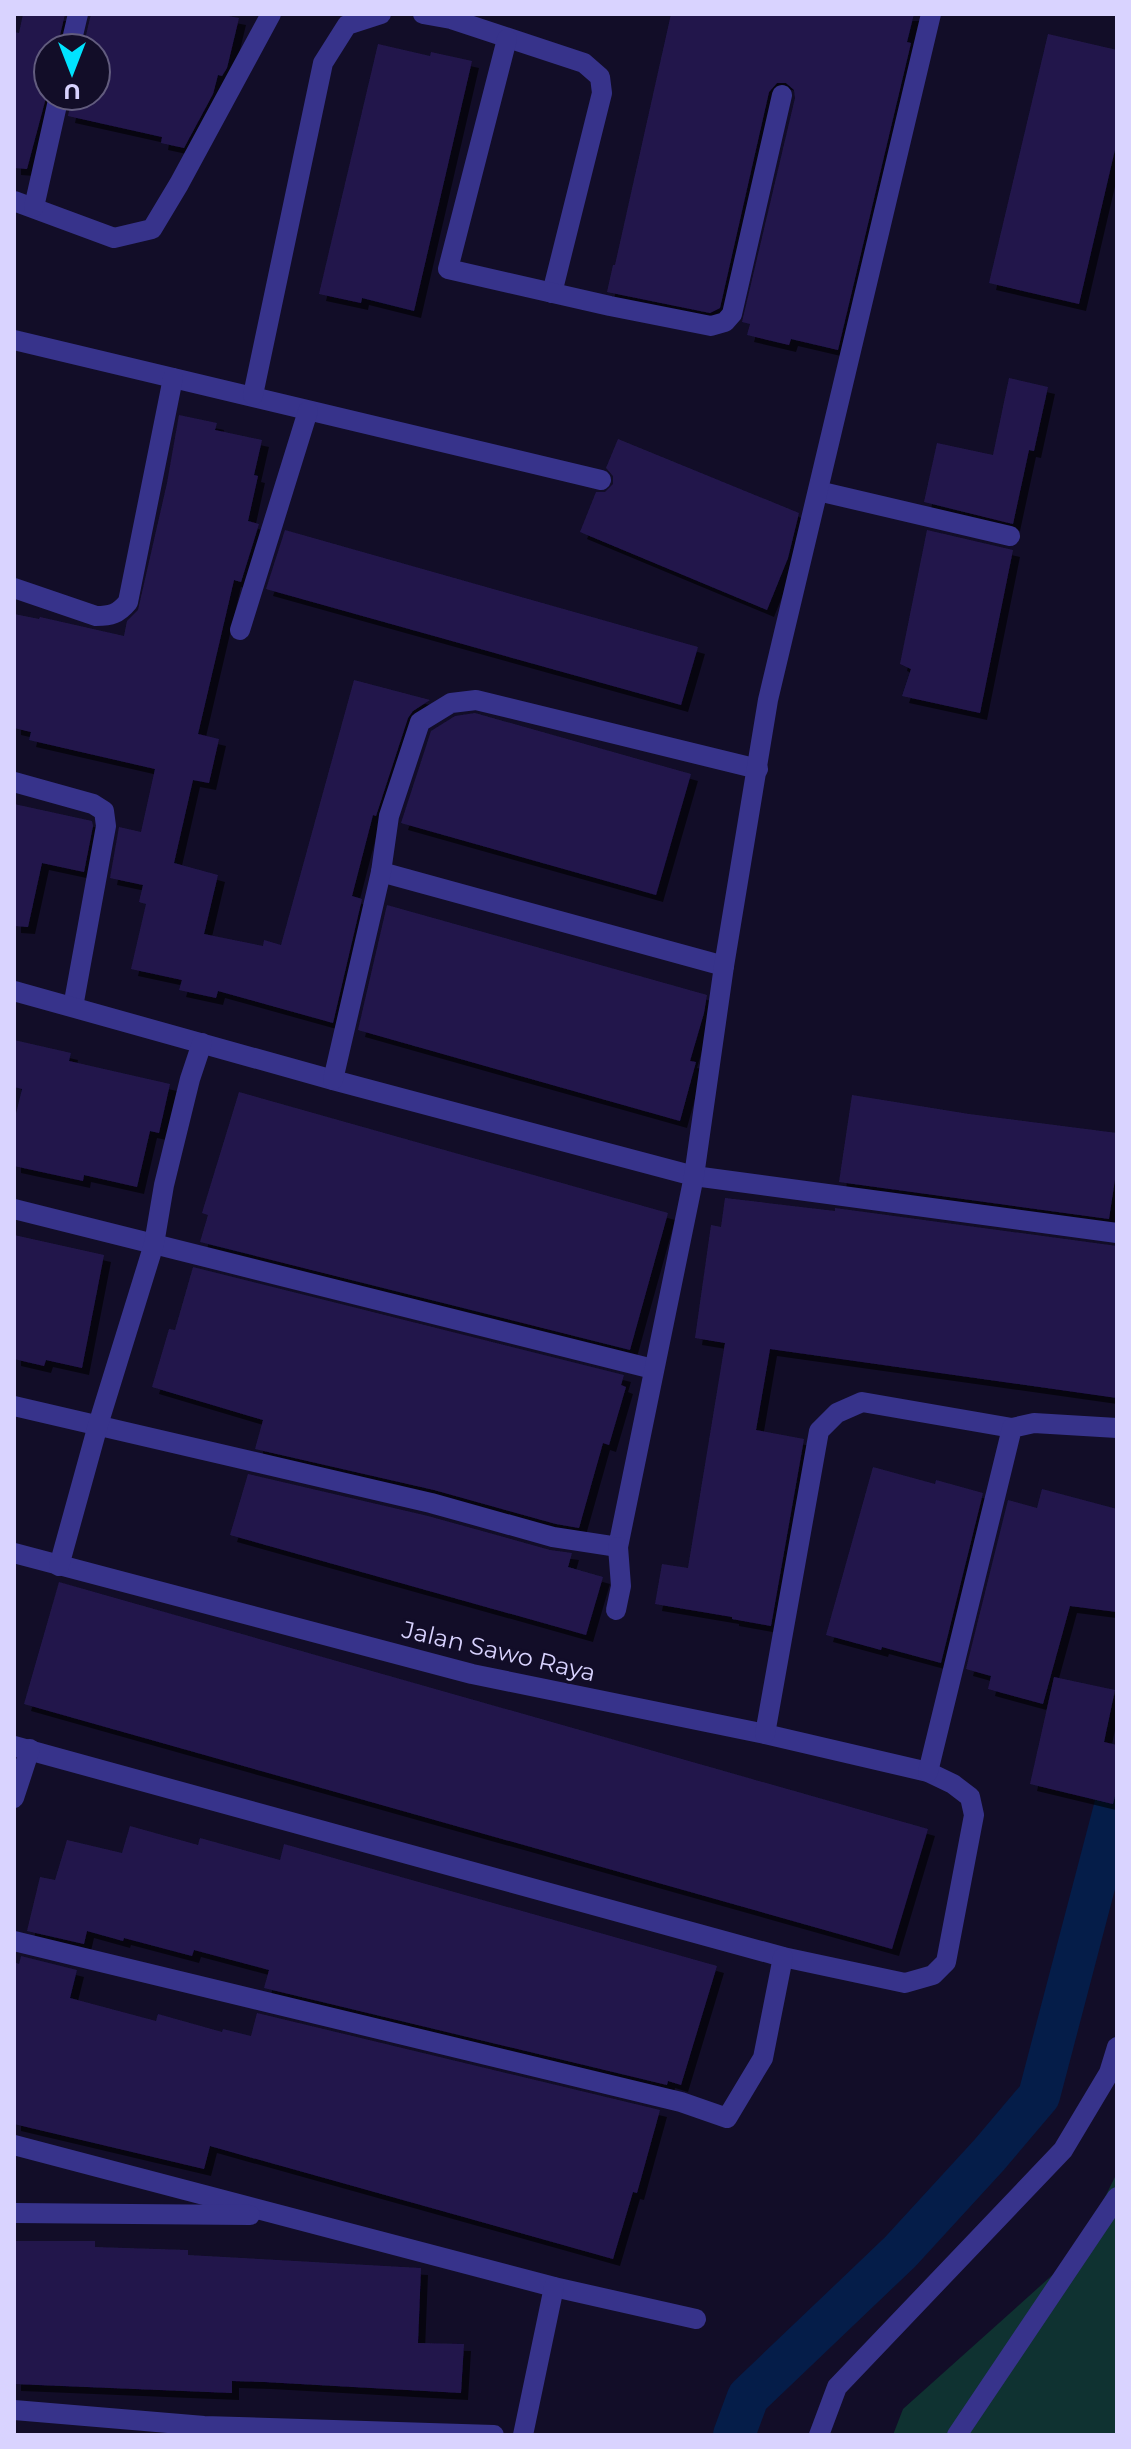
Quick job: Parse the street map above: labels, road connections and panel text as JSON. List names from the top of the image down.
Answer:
{
  "streets": {
    "street": ["Jalan Sawo Raya"]
  },
  "north": "bottom"
}
